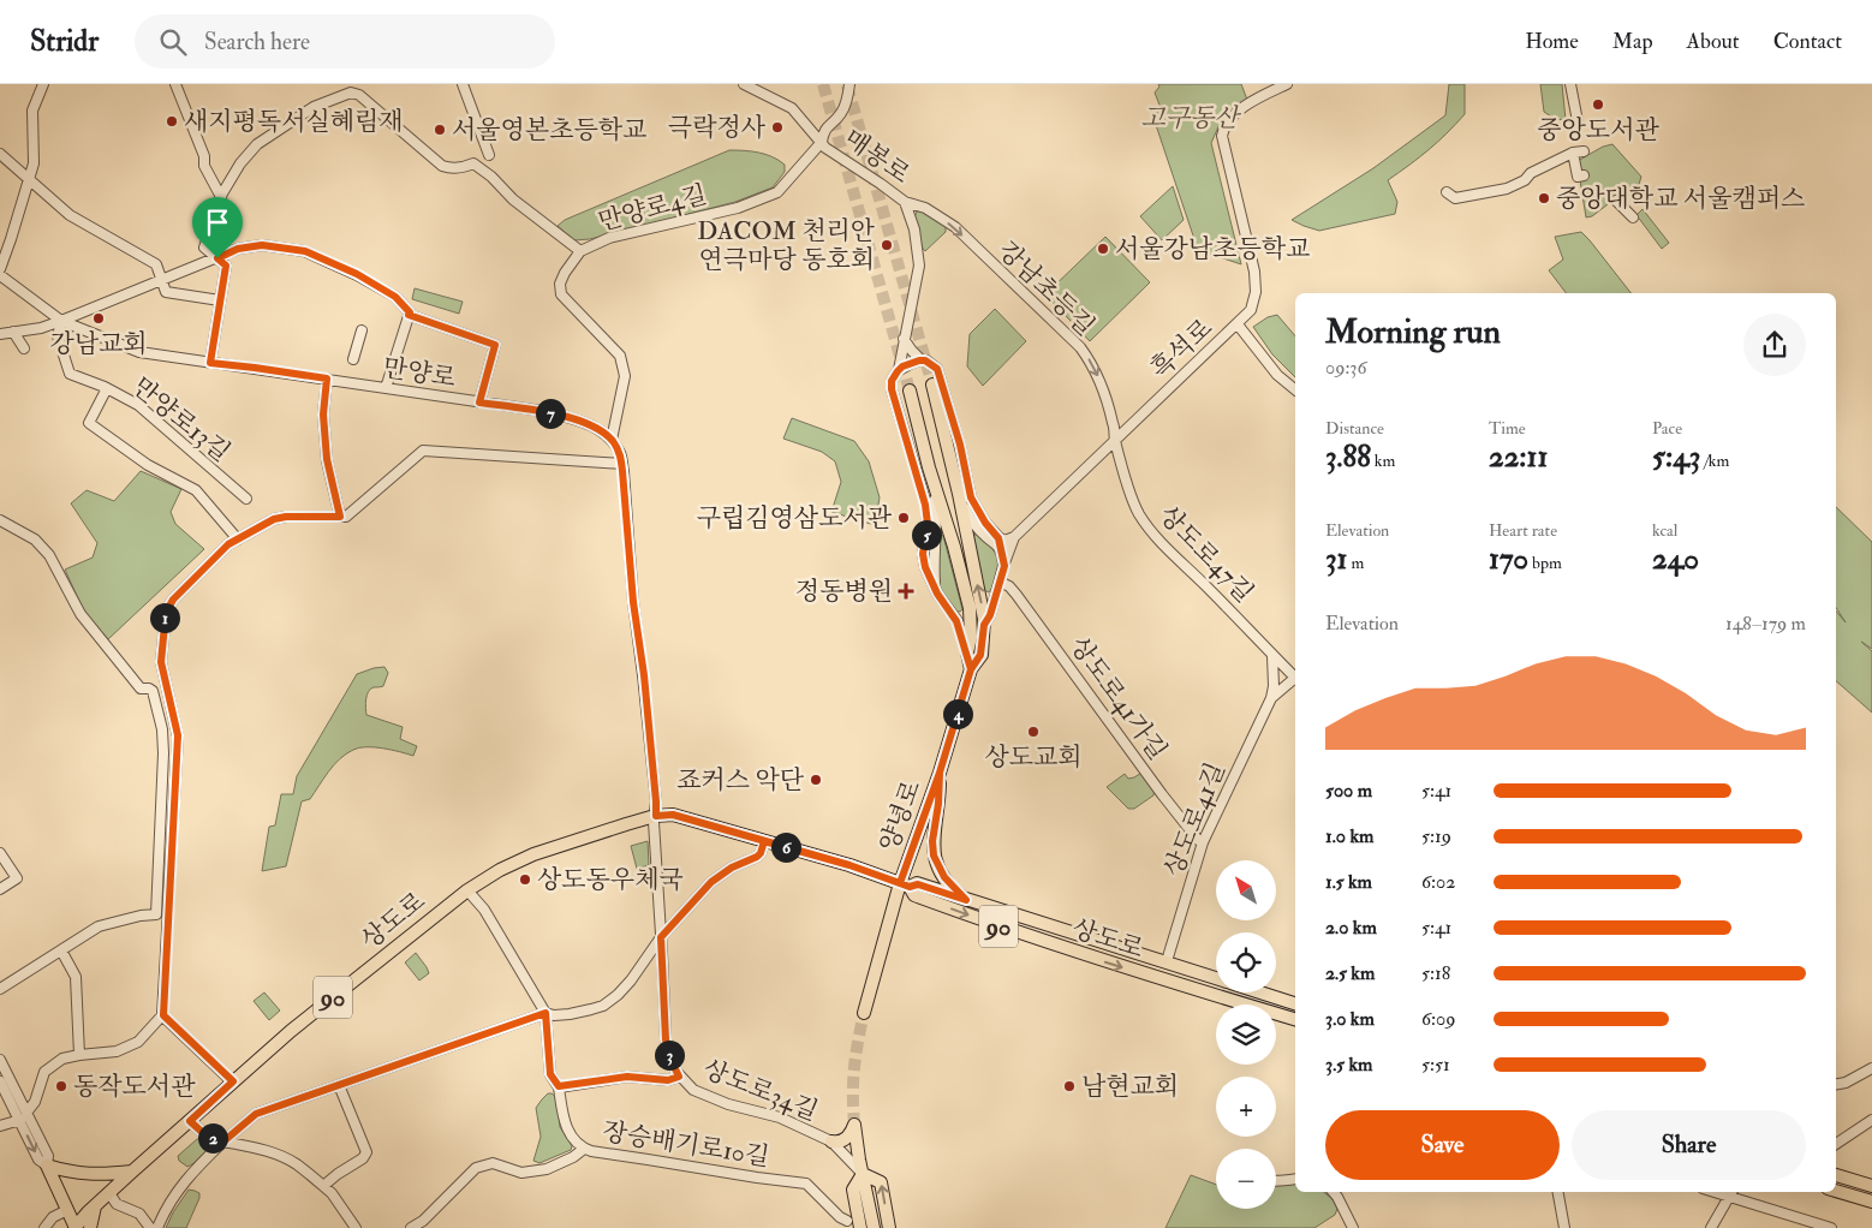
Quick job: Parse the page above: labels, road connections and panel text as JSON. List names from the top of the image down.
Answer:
{
  "streets": {
    "main road": ["양녕로", "상도로", "90"],
    "street": [
      "매봉로",
      "만양로4길",
      "강남초등길",
      "흑석로",
      "만양로",
      "만양로13길",
      "상도로47길",
      "상도로41가길",
      "상도로41길",
      "상도로34길",
      "장승배기로10길"
    ]
  },
  "crossings": [
    ["매봉로", "만양로4길"],
    ["매봉로", "강남초등길"],
    ["만양로4길", "만양로"],
    ["강남초등길", "흑석로"],
    ["강남초등길", "상도로47길"],
    ["흑석로", "상도로47길"],
    ["흑석로", "상도로41가길"],
    ["흑석로", "양녕로"],
    ["만양로", "만양로13길"],
    ["상도로47길", "상도로41길"],
    ["상도로41가길", "상도로41길"],
    ["양녕로", "상도로"],
    ["상도로41길", "상도로"],
    ["상도로", "상도로34길"]
  ],
  "one_way": ["강남초등길"],
  "parks": ["고구동산"],
  "places": {
    "other": [
      "중앙도서관",
      "새지평독서실혜림재",
      "극락정사",
      "서울영본초등학교",
      "중앙대학교 서울캠퍼스",
      "DACOM 천리안 연극마당 동호회",
      "서울강남초등학교",
      "강남교회",
      "구립김영삼도서관",
      "상도교회",
      "죠커스 악단",
      "상도동우체국",
      "동작도서관",
      "남현교회"
    ],
    "health": ["정동병원"]
  },
  "north": "top left",
  "page": {
    "header": "Stridr",
    "search": "Search here",
    "nav": [
      "Home",
      "Map",
      "About",
      "Contact"
    ],
    "heading": ["Morning run", "09:36"],
    "stats": [
      ["Distance", "3.88 km"],
      ["Time", "22:11"],
      ["Pace", "5:43 /km"],
      ["Elevation", "31 m"],
      ["Heart rate", "170 bpm"],
      ["kcal", "240"]
    ],
    "pins": [
      "7",
      "5",
      "1",
      "4",
      "6",
      "3",
      "2"
    ],
    "chart": ["Elevation", "148–179 m"],
    "list": [
      {
        "name": "500 m",
        "note": "5:41"
      },
      {
        "name": "1.0 km",
        "note": "5:19"
      },
      {
        "name": "1.5 km",
        "note": "6:02"
      },
      {
        "name": "2.0 km",
        "note": "5:41"
      },
      {
        "name": "2.5 km",
        "note": "5:18"
      },
      {
        "name": "3.0 km",
        "note": "6:09"
      },
      {
        "name": "3.5 km",
        "note": "5:51"
      }
    ],
    "map_buttons": ["+", "−"],
    "buttons": ["Save", "Share"]
  }
}
